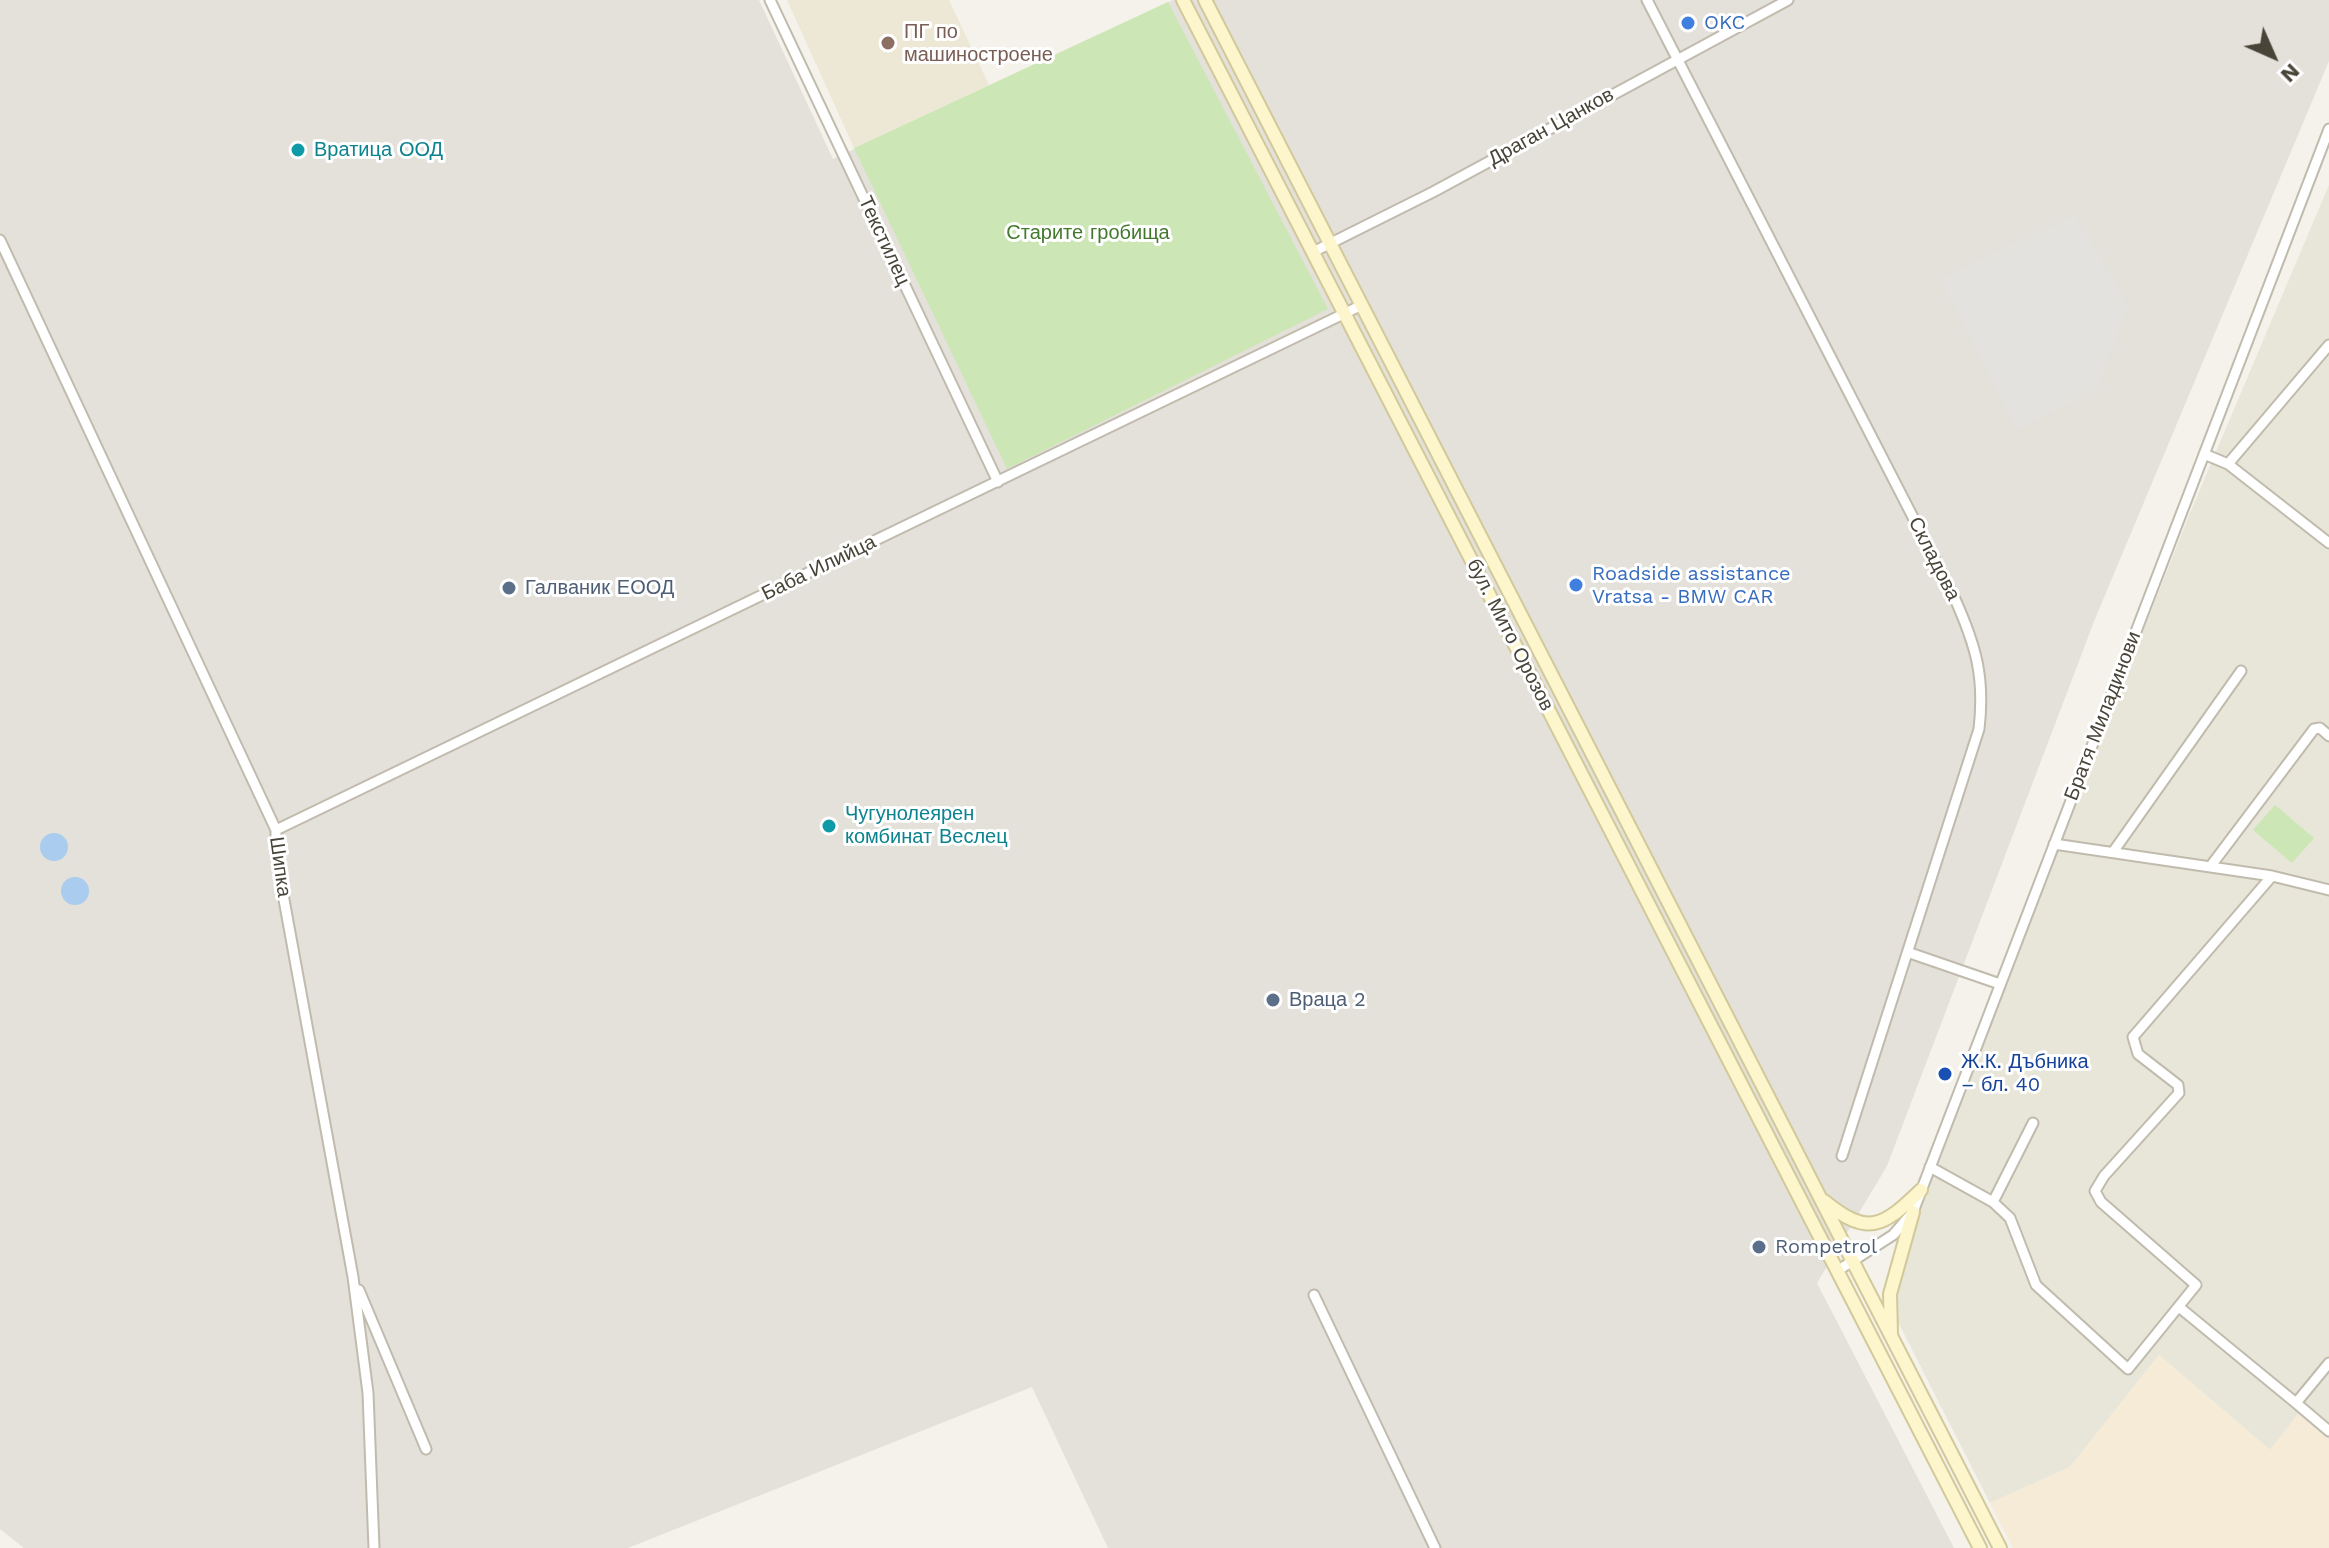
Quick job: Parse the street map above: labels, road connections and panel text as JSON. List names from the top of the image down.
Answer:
{
  "streets": {
    "main road": ["бул. Мито Орозов"],
    "street": [
      "Драган Цанков",
      "Текстилец",
      "Складова",
      "Баба Илийца",
      "Братя Миладинови",
      "Шипка"
    ]
  },
  "crossings": [
    ["Драган Цанков", "Складова"],
    ["Драган Цанков", "бул. Мито Орозов"],
    ["Текстилец", "Баба Илийца"],
    ["Баба Илийца", "бул. Мито Орозов"],
    ["Баба Илийца", "Шипка"],
    ["бул. Мито Орозов", "Братя Миладинови"]
  ],
  "parks": ["Старите гробища"],
  "places": [
    "OKC",
    "ПГ по машиностроене",
    "Вратица ООД",
    "Roadside assistance Vratsa - BMW CAR",
    "Галваник ЕООД",
    "Чугунолеярен комбинат Веслец",
    "Враца 2",
    "Ж.К. Дъбника – бл. 40",
    "Rompetrol"
  ],
  "north": "bottom right"
}
